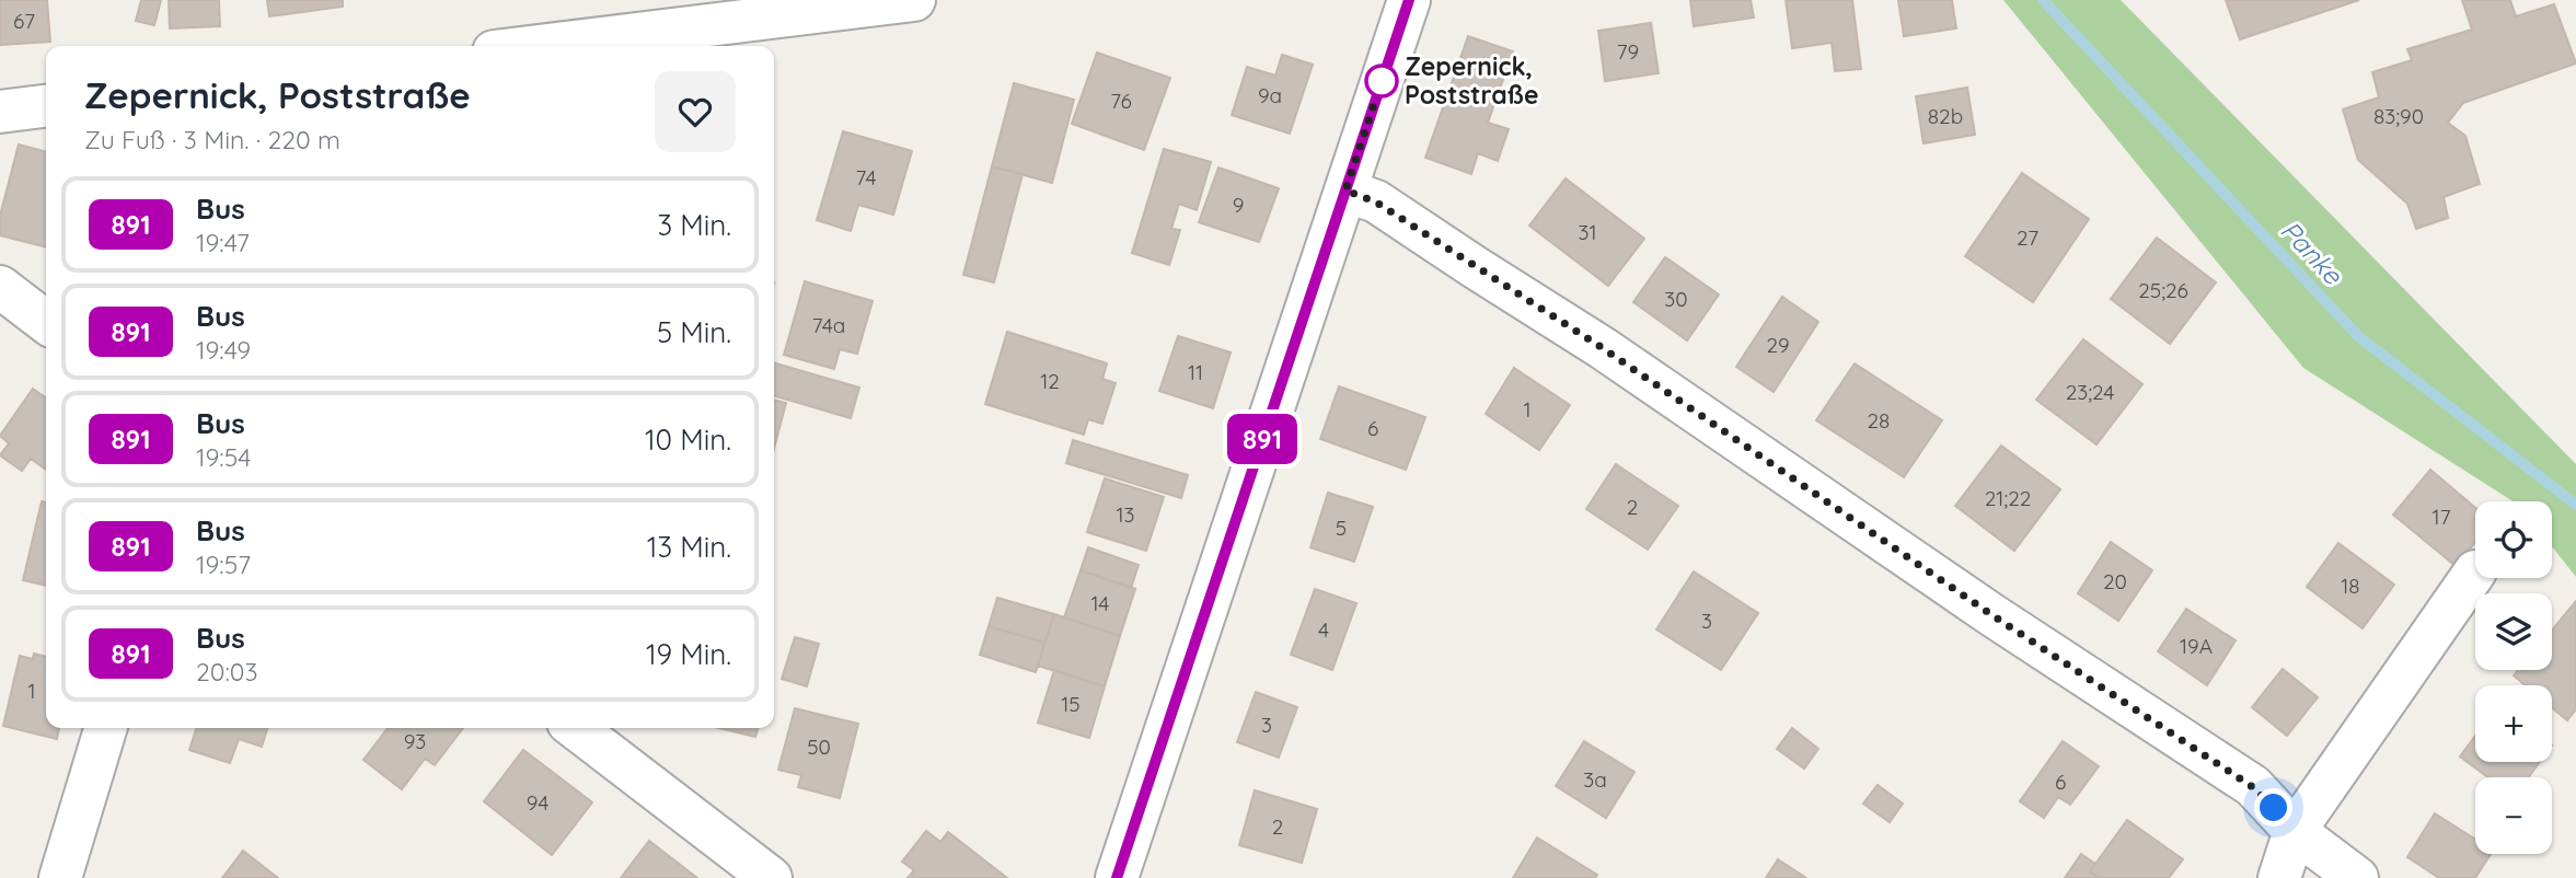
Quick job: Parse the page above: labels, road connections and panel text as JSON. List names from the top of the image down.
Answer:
{
  "water": ["Panke"],
  "places": ["Zepernick, Poststraße"],
  "lines": ["bus line 891"],
  "house_numbers": [
    "67",
    "79",
    "9a",
    "76",
    "82b",
    "83;90",
    "74",
    "9",
    "31",
    "27",
    "25;26",
    "30",
    "74a",
    "29",
    "11",
    "12",
    "23;24",
    "1",
    "28",
    "6",
    "21;22",
    "2",
    "13",
    "17",
    "5",
    "20",
    "18",
    "14",
    "3",
    "4",
    "19A",
    "1",
    "15",
    "3",
    "93",
    "50",
    "3a",
    "6",
    "94",
    "2"
  ],
  "page": {
    "on_map": "891",
    "heading": ["Zepernick, Poststraße", "Zu Fuß · 3 Min. · 220 m"],
    "list": [
      {
        "mark": "891",
        "name": "Bus",
        "note": "19:47",
        "value": "3 Min."
      },
      {
        "mark": "891",
        "name": "Bus",
        "note": "19:49",
        "value": "5 Min."
      },
      {
        "mark": "891",
        "name": "Bus",
        "note": "19:54",
        "value": "10 Min."
      },
      {
        "mark": "891",
        "name": "Bus",
        "note": "19:57",
        "value": "13 Min."
      },
      {
        "mark": "891",
        "name": "Bus",
        "note": "20:03",
        "value": "19 Min."
      }
    ],
    "map_buttons": ["+", "−"]
  }
}
